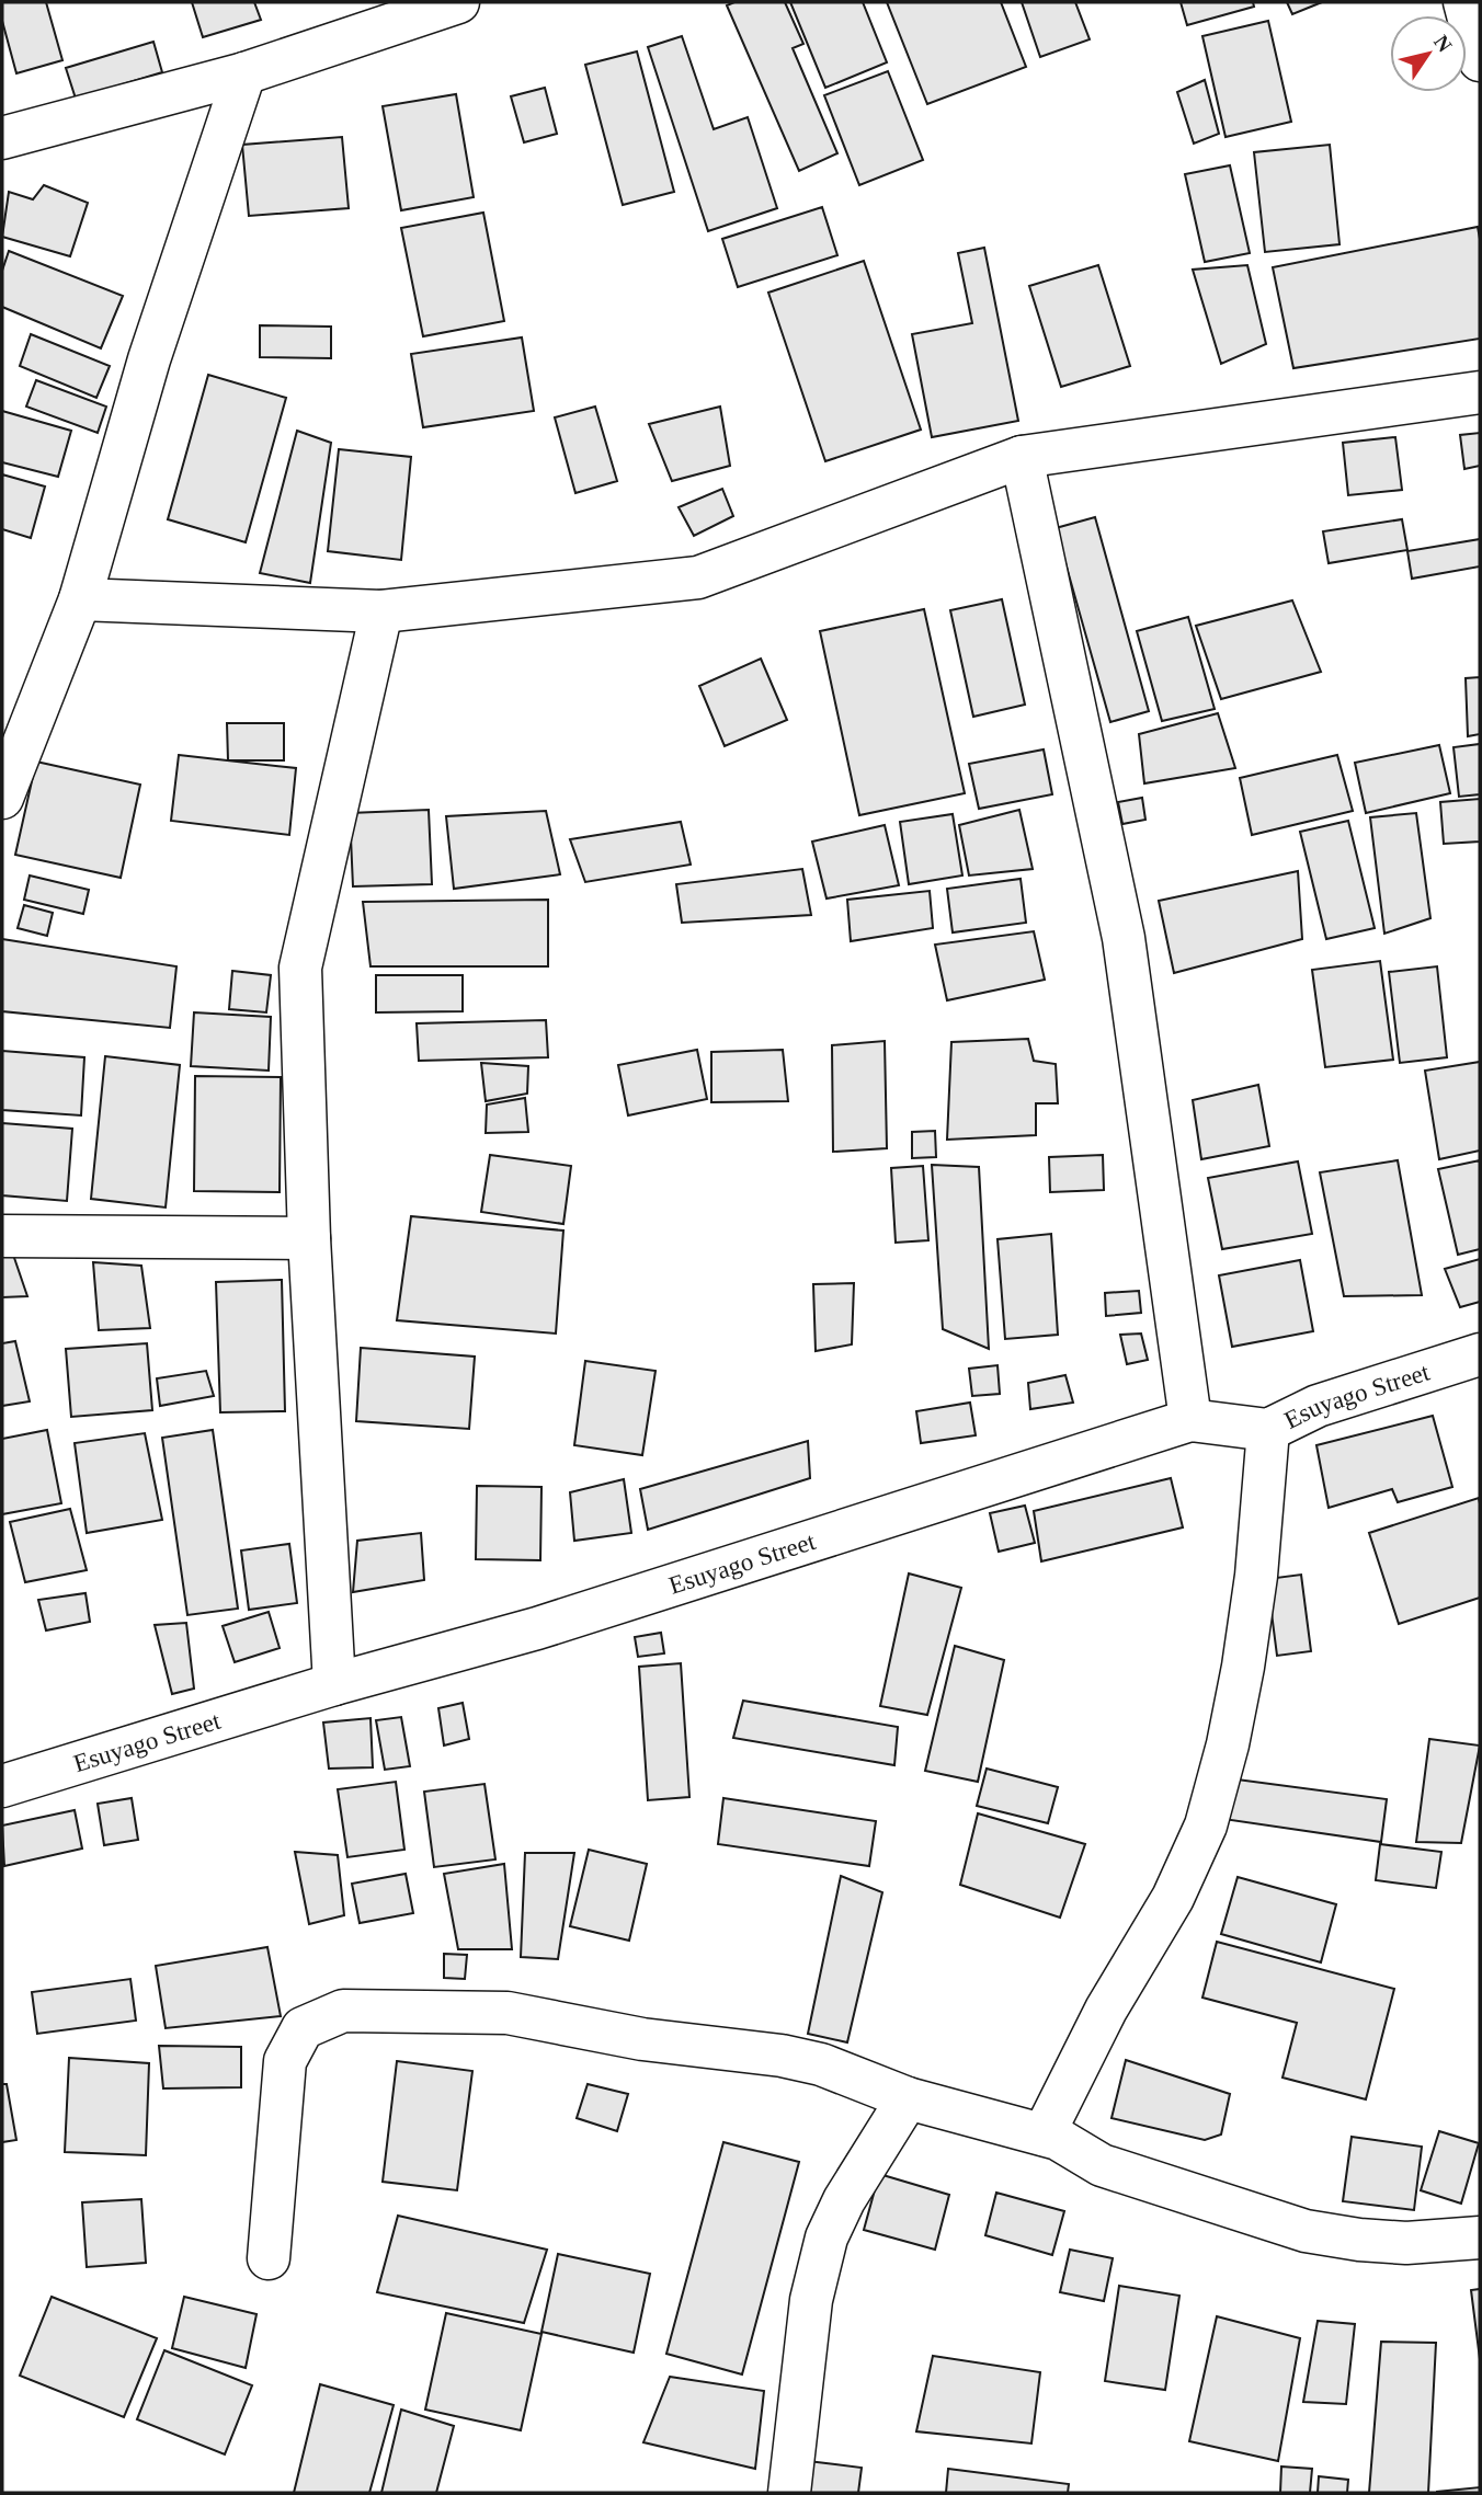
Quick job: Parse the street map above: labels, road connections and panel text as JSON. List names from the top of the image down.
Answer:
{
  "streets": {
    "street": ["Esuyago Street"]
  },
  "north": "top right"
}
